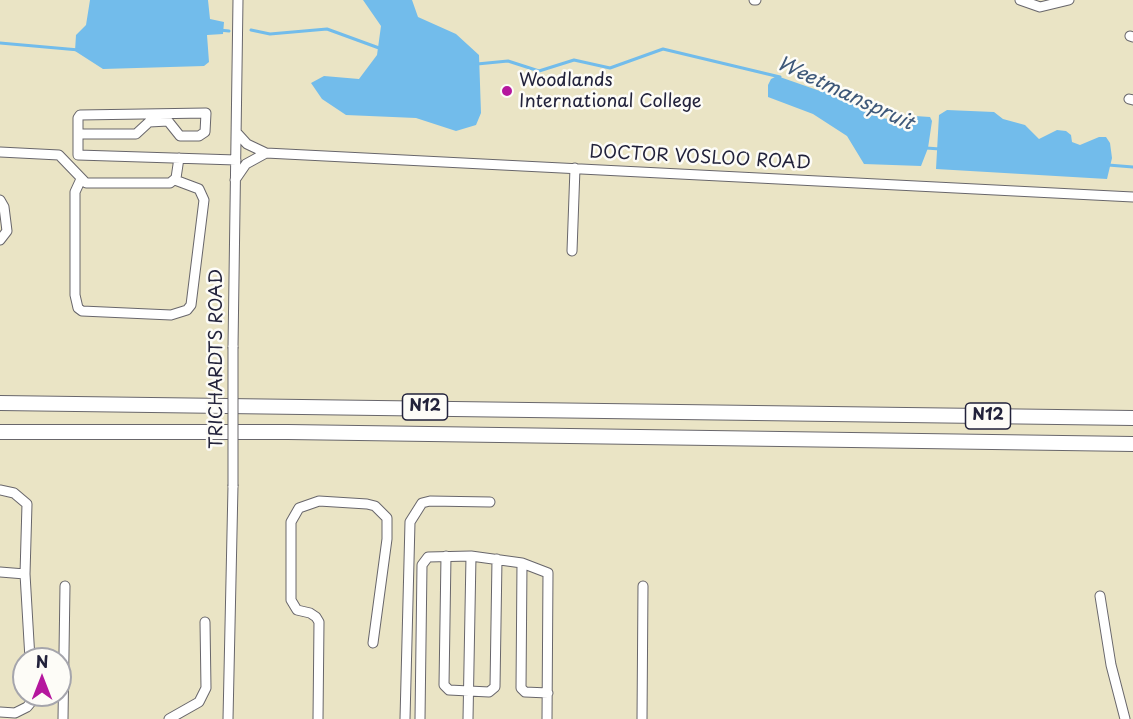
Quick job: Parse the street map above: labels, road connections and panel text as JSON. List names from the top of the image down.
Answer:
{
  "streets": {
    "highway": ["N12"],
    "street": ["DOCTOR VOSLOO ROAD", "TRICHARDTS ROAD"]
  },
  "crossings": [
    ["DOCTOR VOSLOO ROAD", "TRICHARDTS ROAD"]
  ],
  "water": ["Weetmanspruit"],
  "places": ["Woodlands International College"],
  "north": "top"
}
